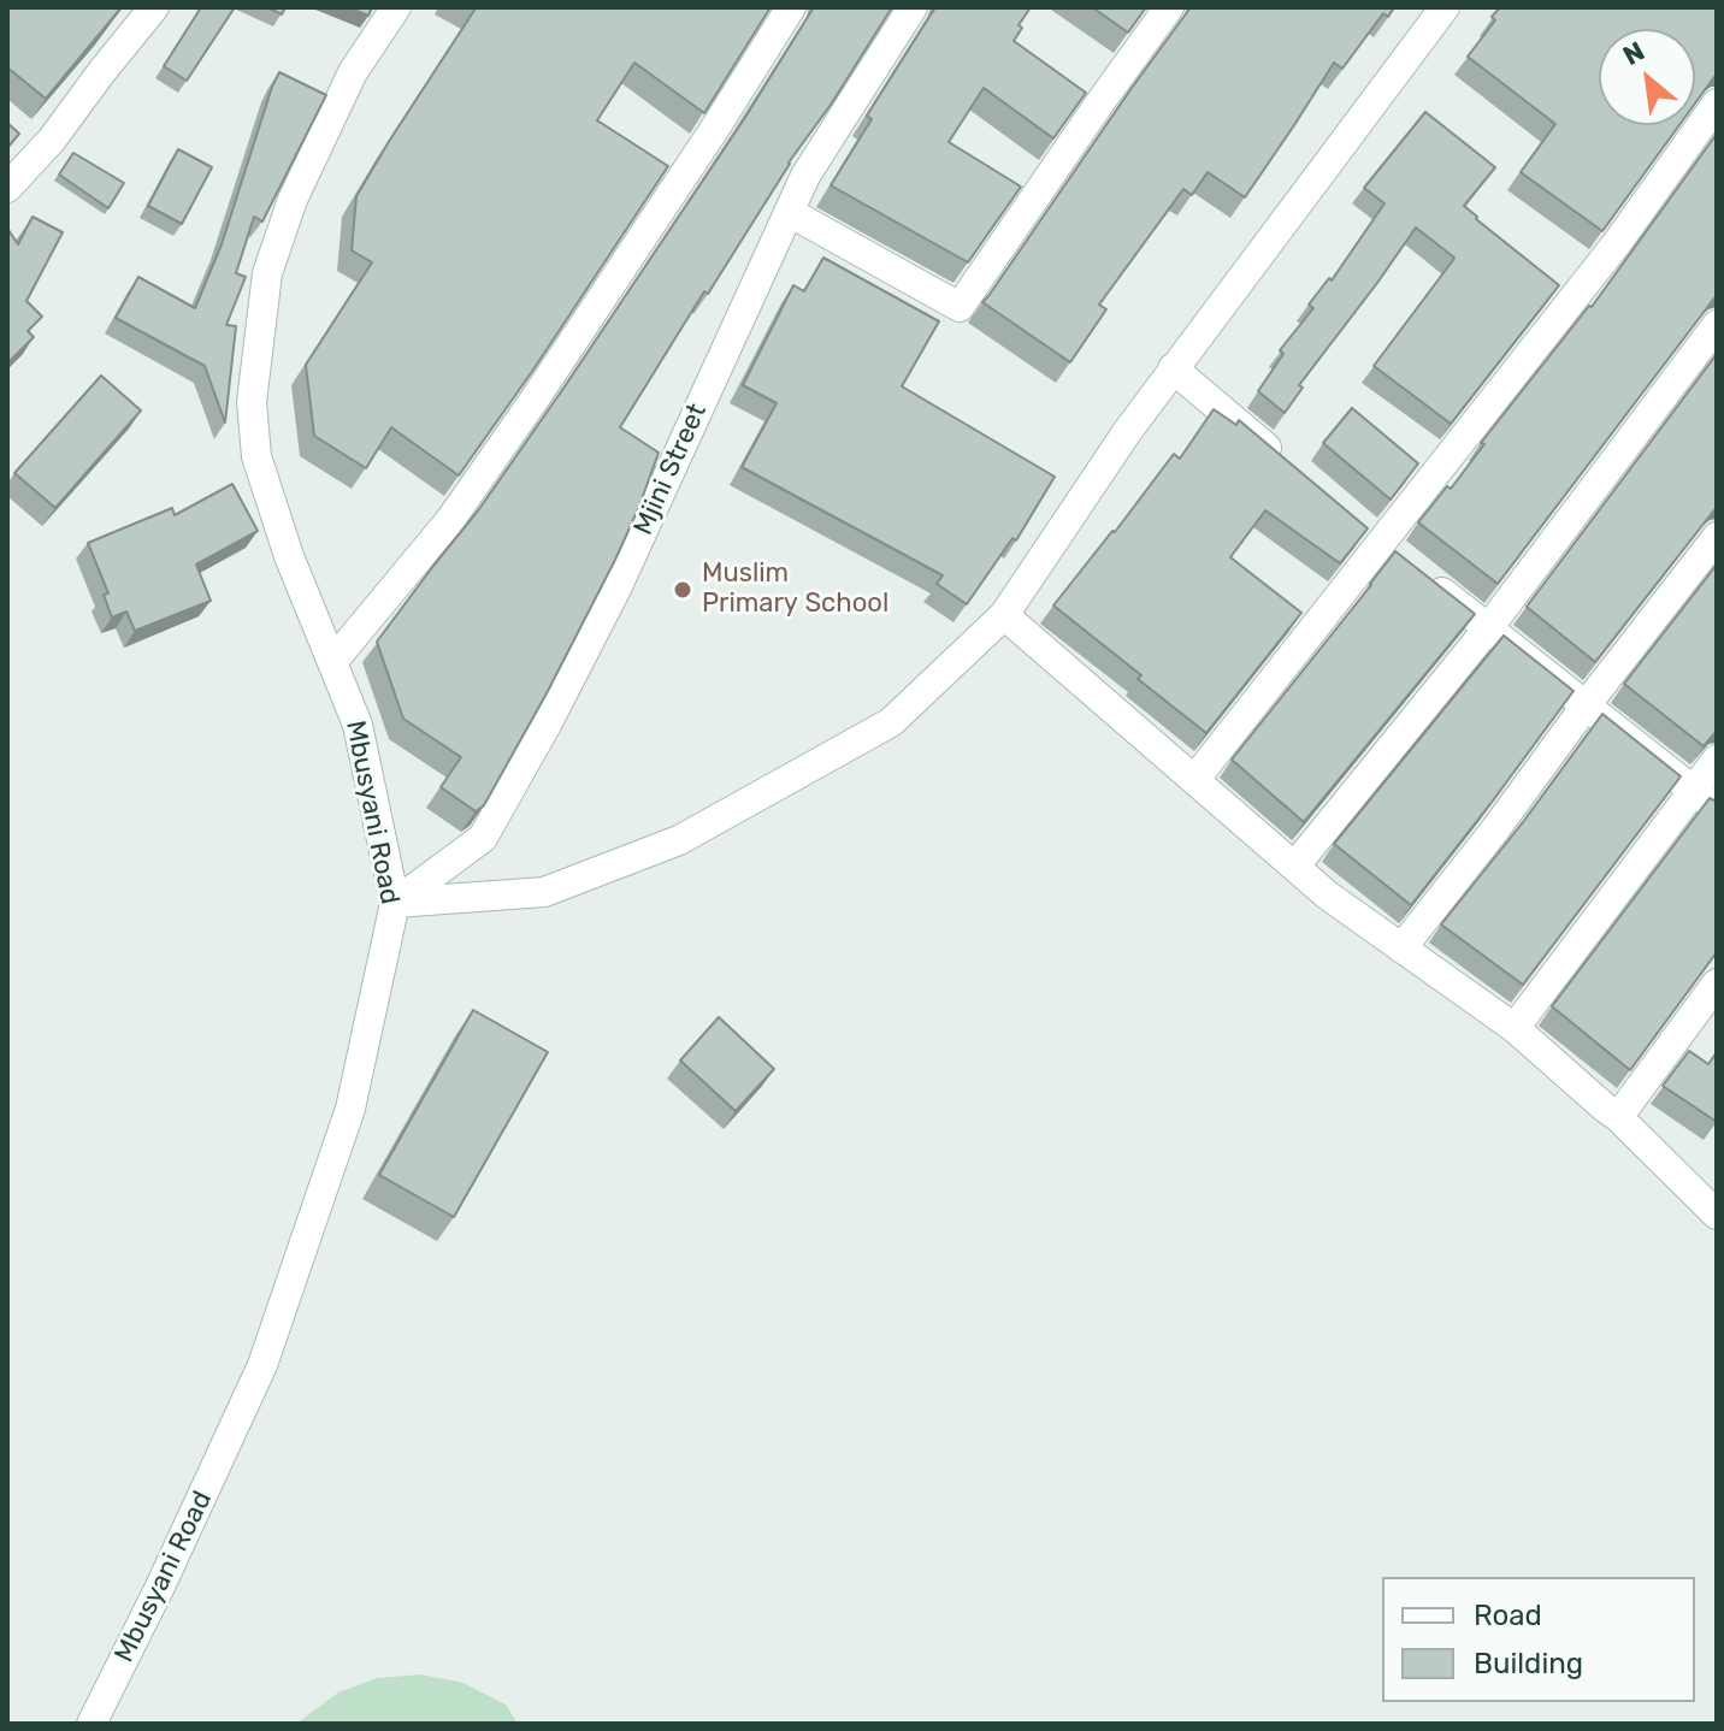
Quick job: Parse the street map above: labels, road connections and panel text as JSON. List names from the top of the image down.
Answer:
{
  "streets": {
    "street": ["Mjini Street", "Mbusyani Road"]
  },
  "crossings": [
    ["Mjini Street", "Mbusyani Road"]
  ],
  "places": ["Muslim Primary School"],
  "legend": ["Road", "Building"],
  "north": "top left"
}
